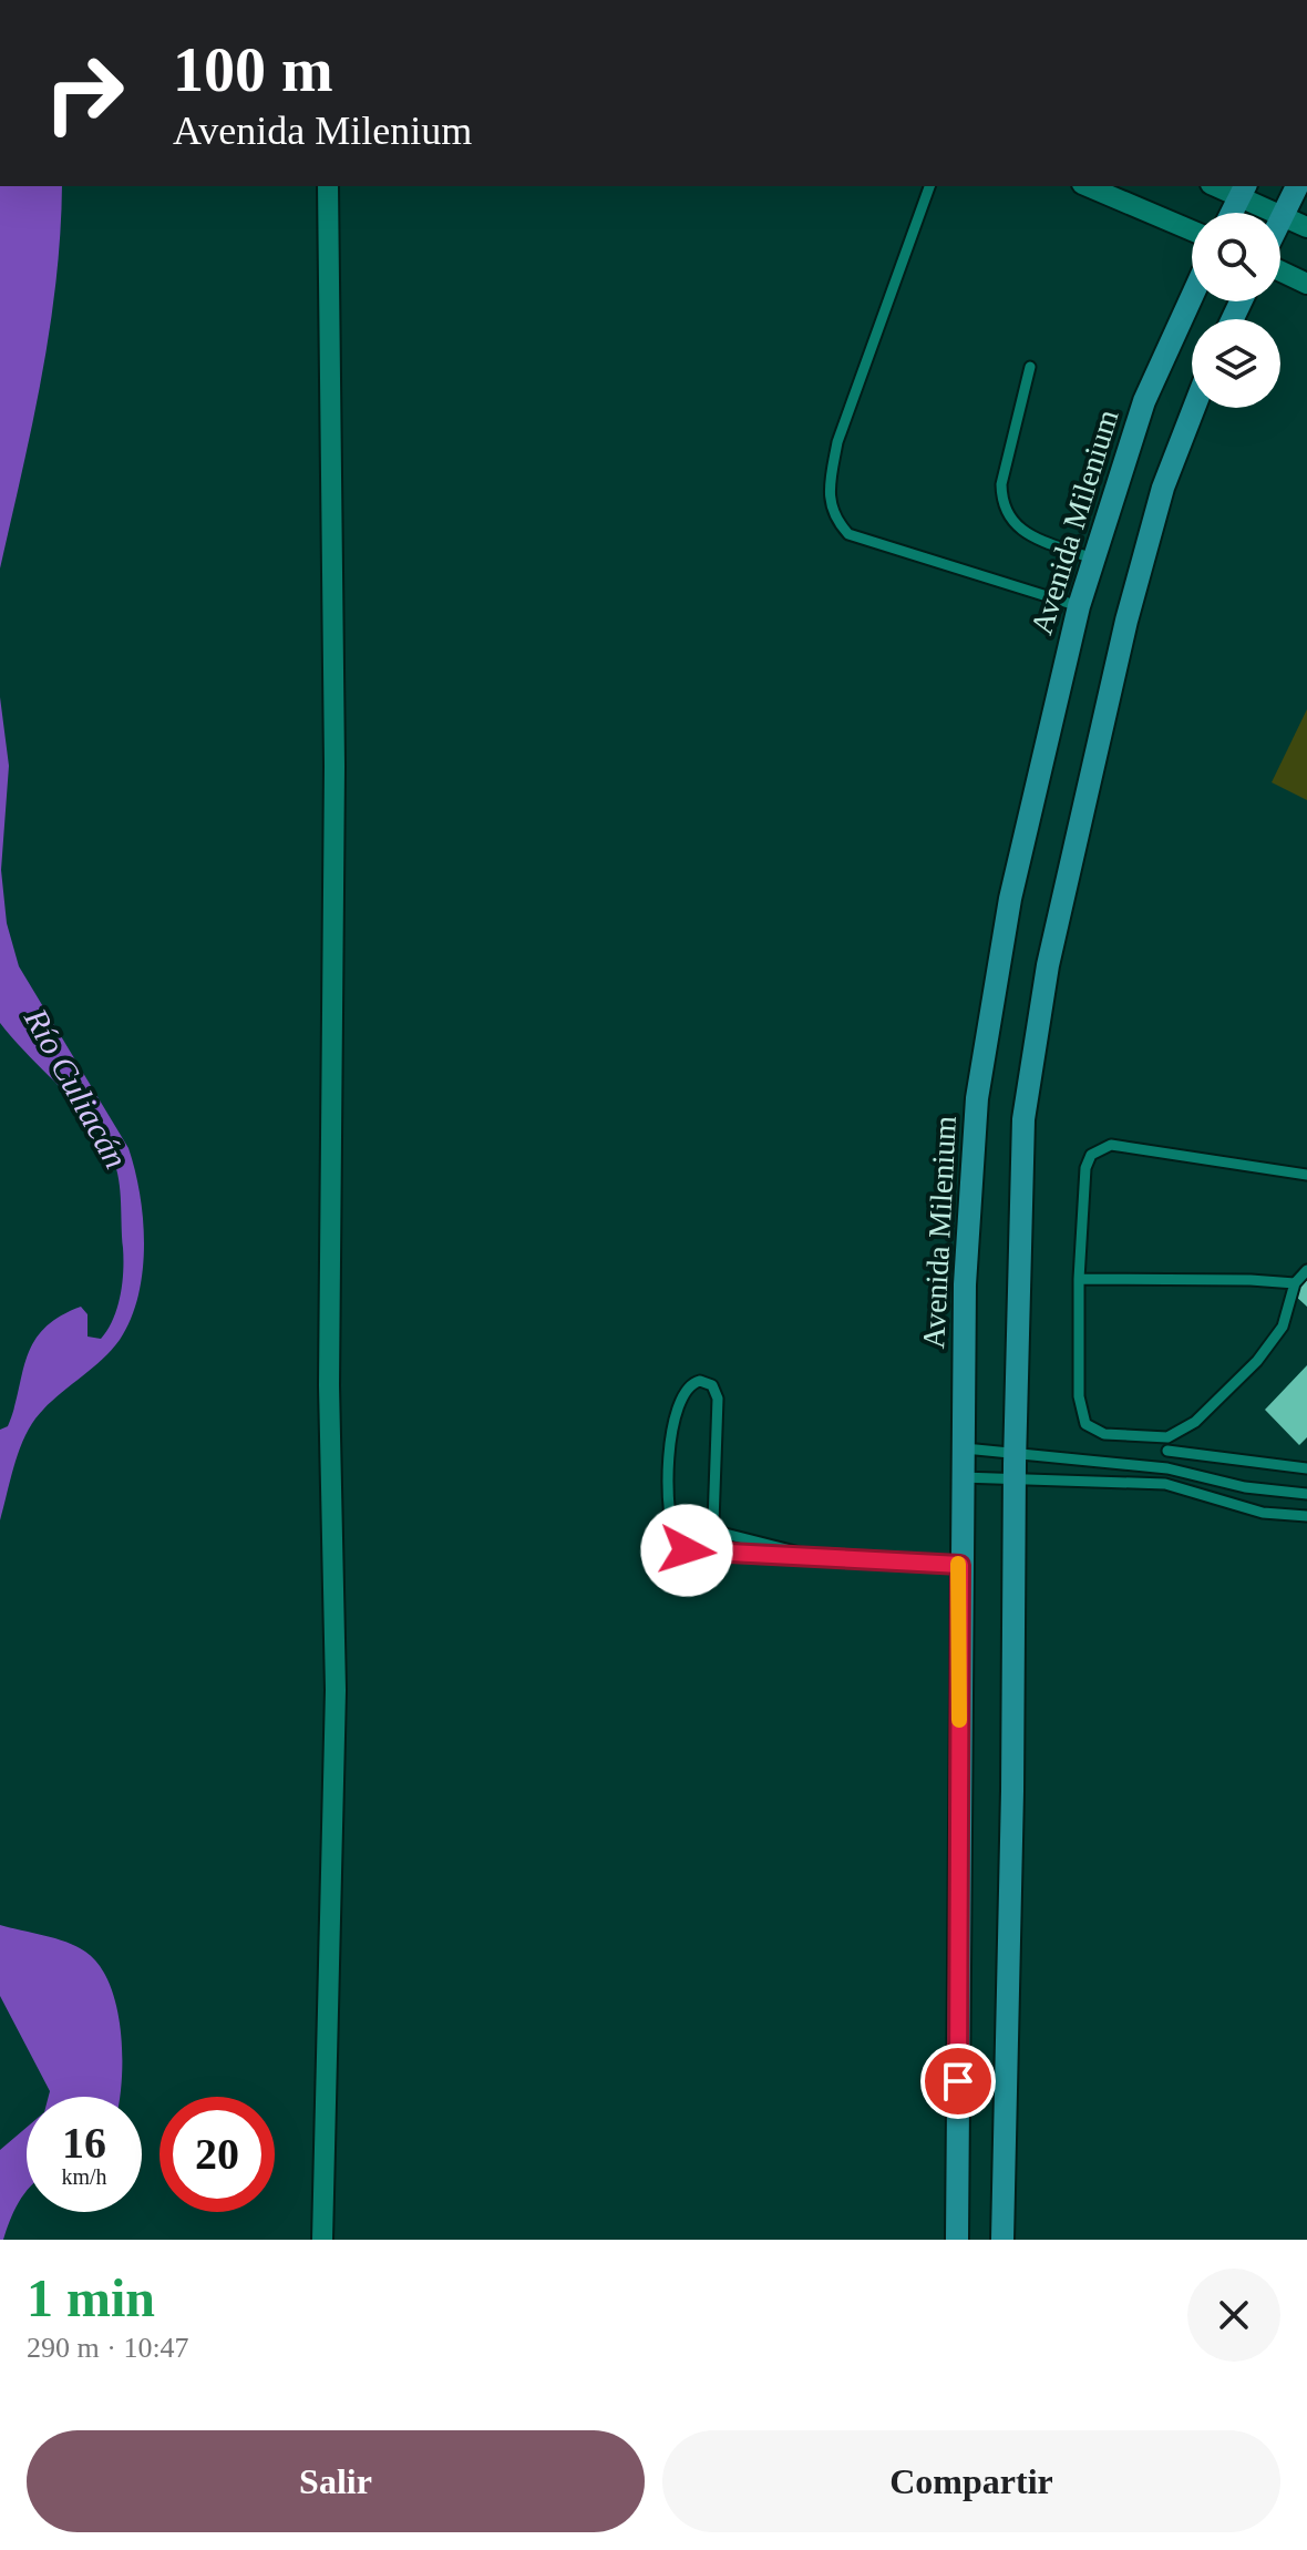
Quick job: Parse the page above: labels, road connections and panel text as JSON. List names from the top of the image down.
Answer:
{
  "streets": {
    "street": ["Avenida Milenium"]
  },
  "water": ["Río Culiacán"],
  "page": {
    "turn": ["100 m", "Avenida Milenium"],
    "speed": "16 km/h",
    "limit": "20",
    "heading": ["1 min", "290 m · 10:47"],
    "buttons": ["Salir", "Compartir"]
  }
}
